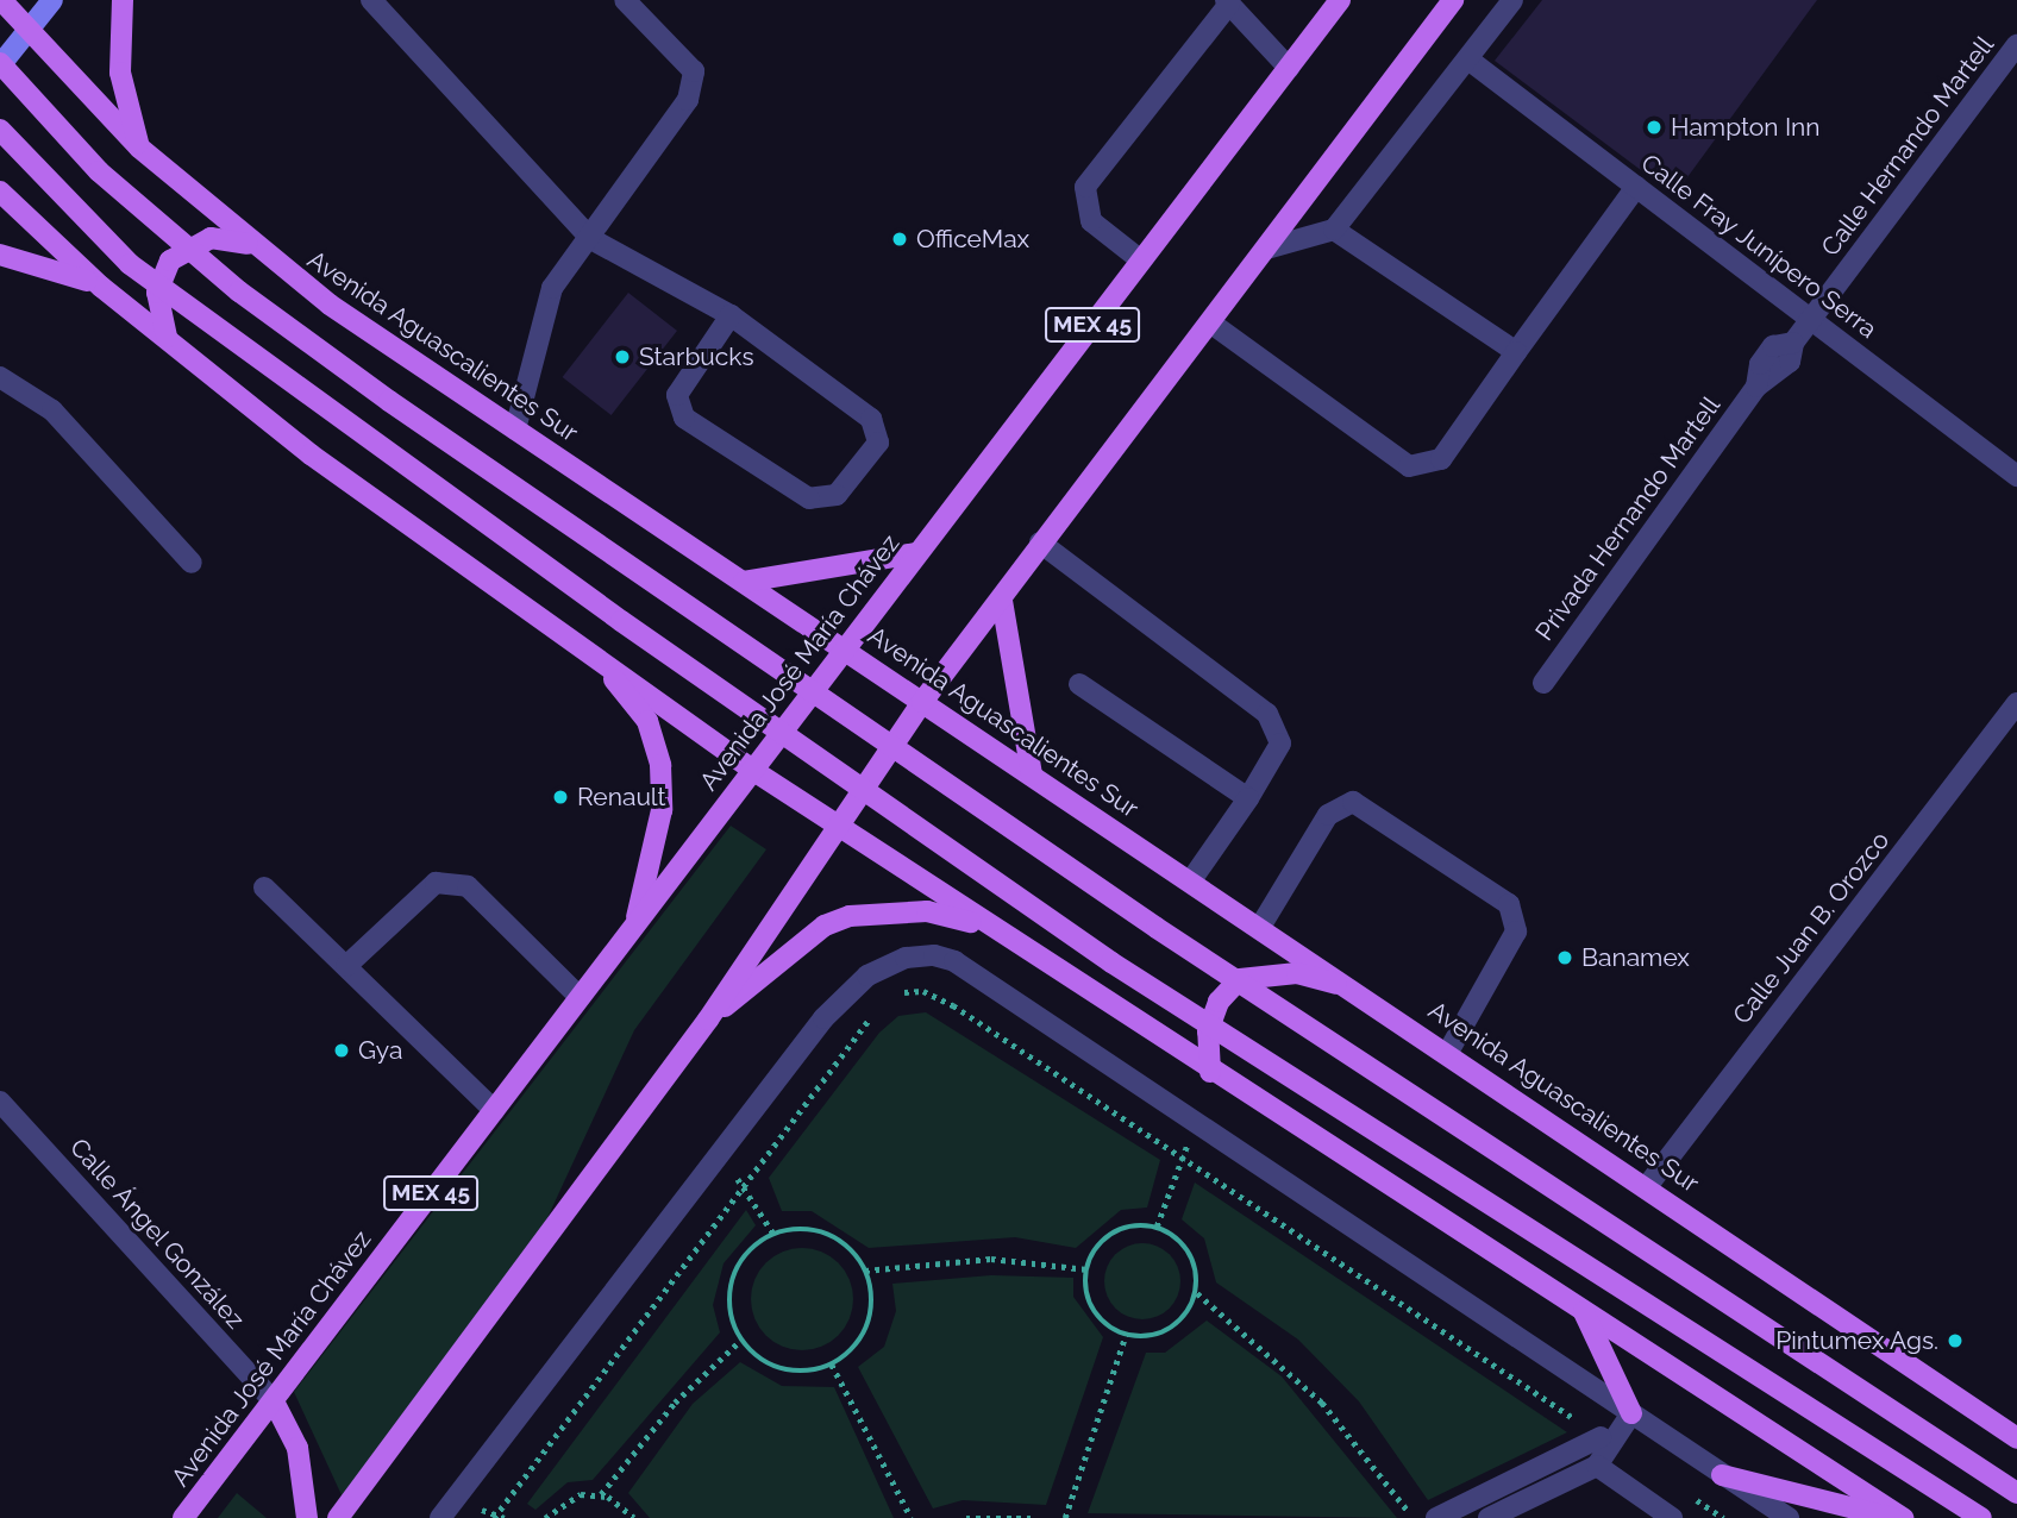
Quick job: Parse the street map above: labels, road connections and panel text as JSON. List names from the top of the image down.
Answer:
{
  "streets": {
    "main road": ["MEX 45", "Avenida Aguascalientes Sur", "Avenida José María Chávez"],
    "street": [
      "Calle Hernando Martell",
      "Calle Fray Junípero Serra",
      "Privada Hernando Martell",
      "Calle Juan B. Orozco",
      "Calle Ángel González"
    ]
  },
  "crossings": [
    ["Calle Hernando Martell", "Calle Fray Junípero Serra"],
    ["Calle Hernando Martell", "Privada Hernando Martell"],
    ["Calle Fray Junípero Serra", "Privada Hernando Martell"],
    ["Avenida Aguascalientes Sur", "Avenida José María Chávez"],
    ["Avenida Aguascalientes Sur", "Calle Juan B. Orozco"],
    ["Avenida José María Chávez", "Calle Ángel González"]
  ],
  "places": [
    "Hampton Inn",
    "OfficeMax",
    "Starbucks",
    "Renault",
    "Banamex",
    "Gya",
    "Pintumex Ags."
  ]
}
